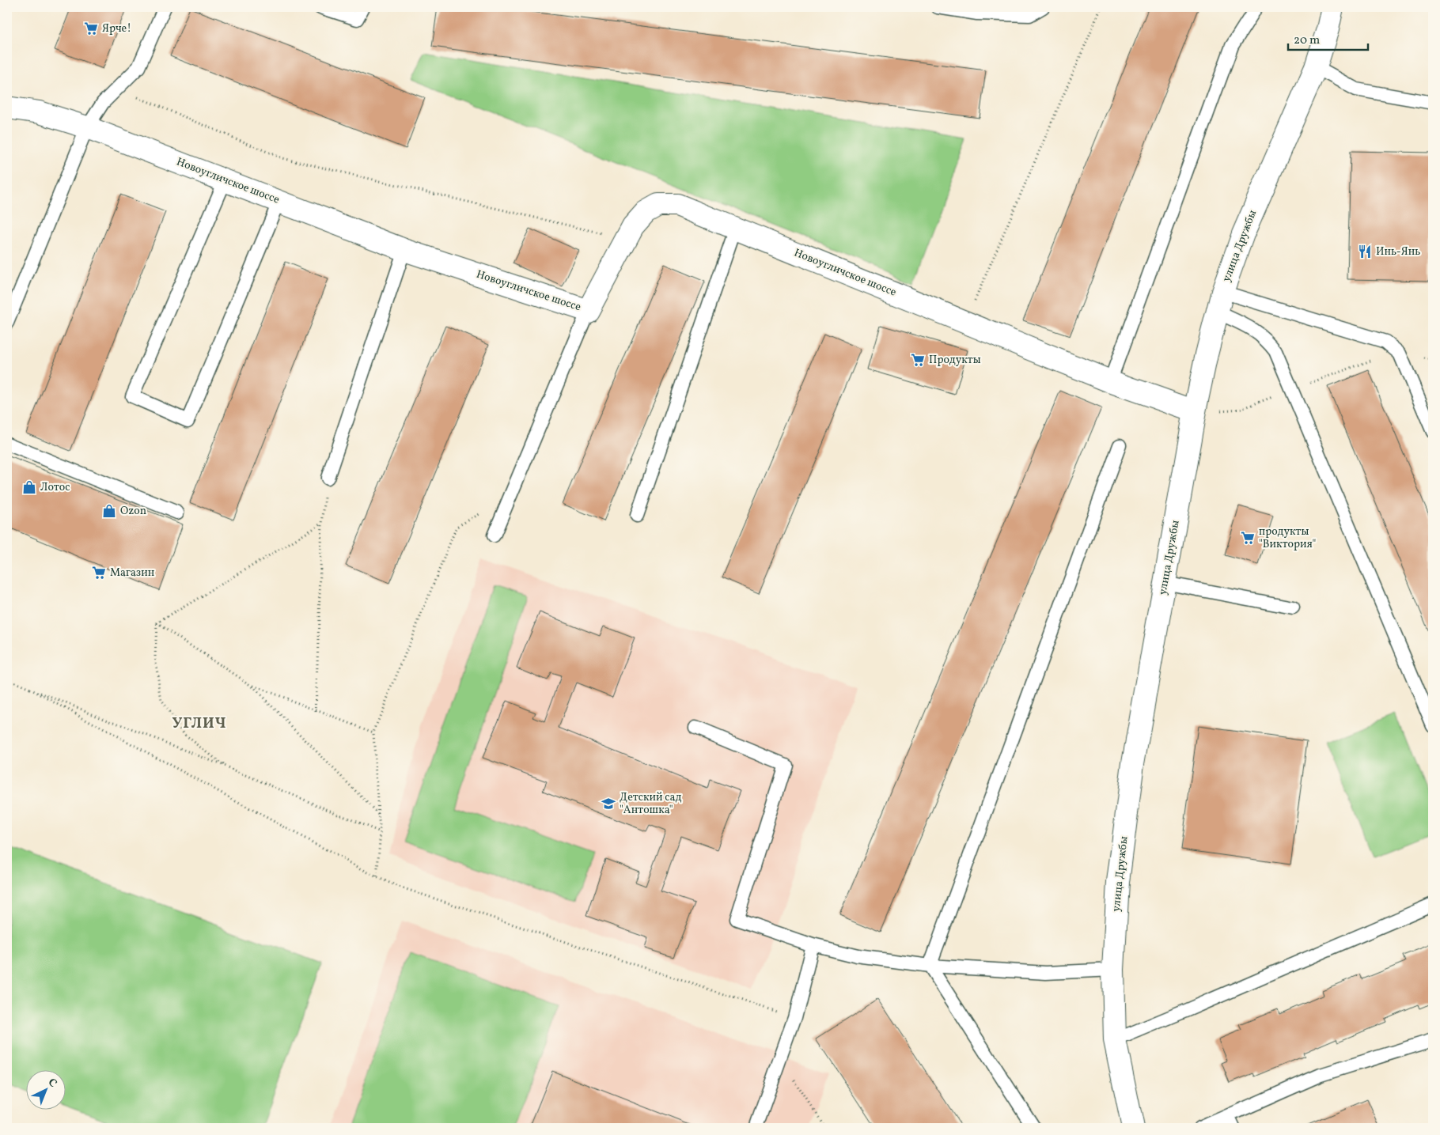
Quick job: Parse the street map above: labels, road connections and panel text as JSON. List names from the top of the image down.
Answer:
{
  "streets": {
    "street": ["Новоугличское шоссе", "улица Дружбы"]
  },
  "crossings": [
    ["Новоугличское шоссе", "улица Дружбы"]
  ],
  "districts": ["УГЛИЧ"],
  "places": {
    "supermarket": [
      "Ярче!",
      "Продукты",
      "продукты \"Виктория\"",
      "Магазин"
    ],
    "restaurant": ["Инь-Янь"],
    "shop": ["Лотос", "Ozon"],
    "school or university": ["Детский сад \"Антошка\""]
  },
  "scale_bar": "20 m",
  "north": "top right"
}
